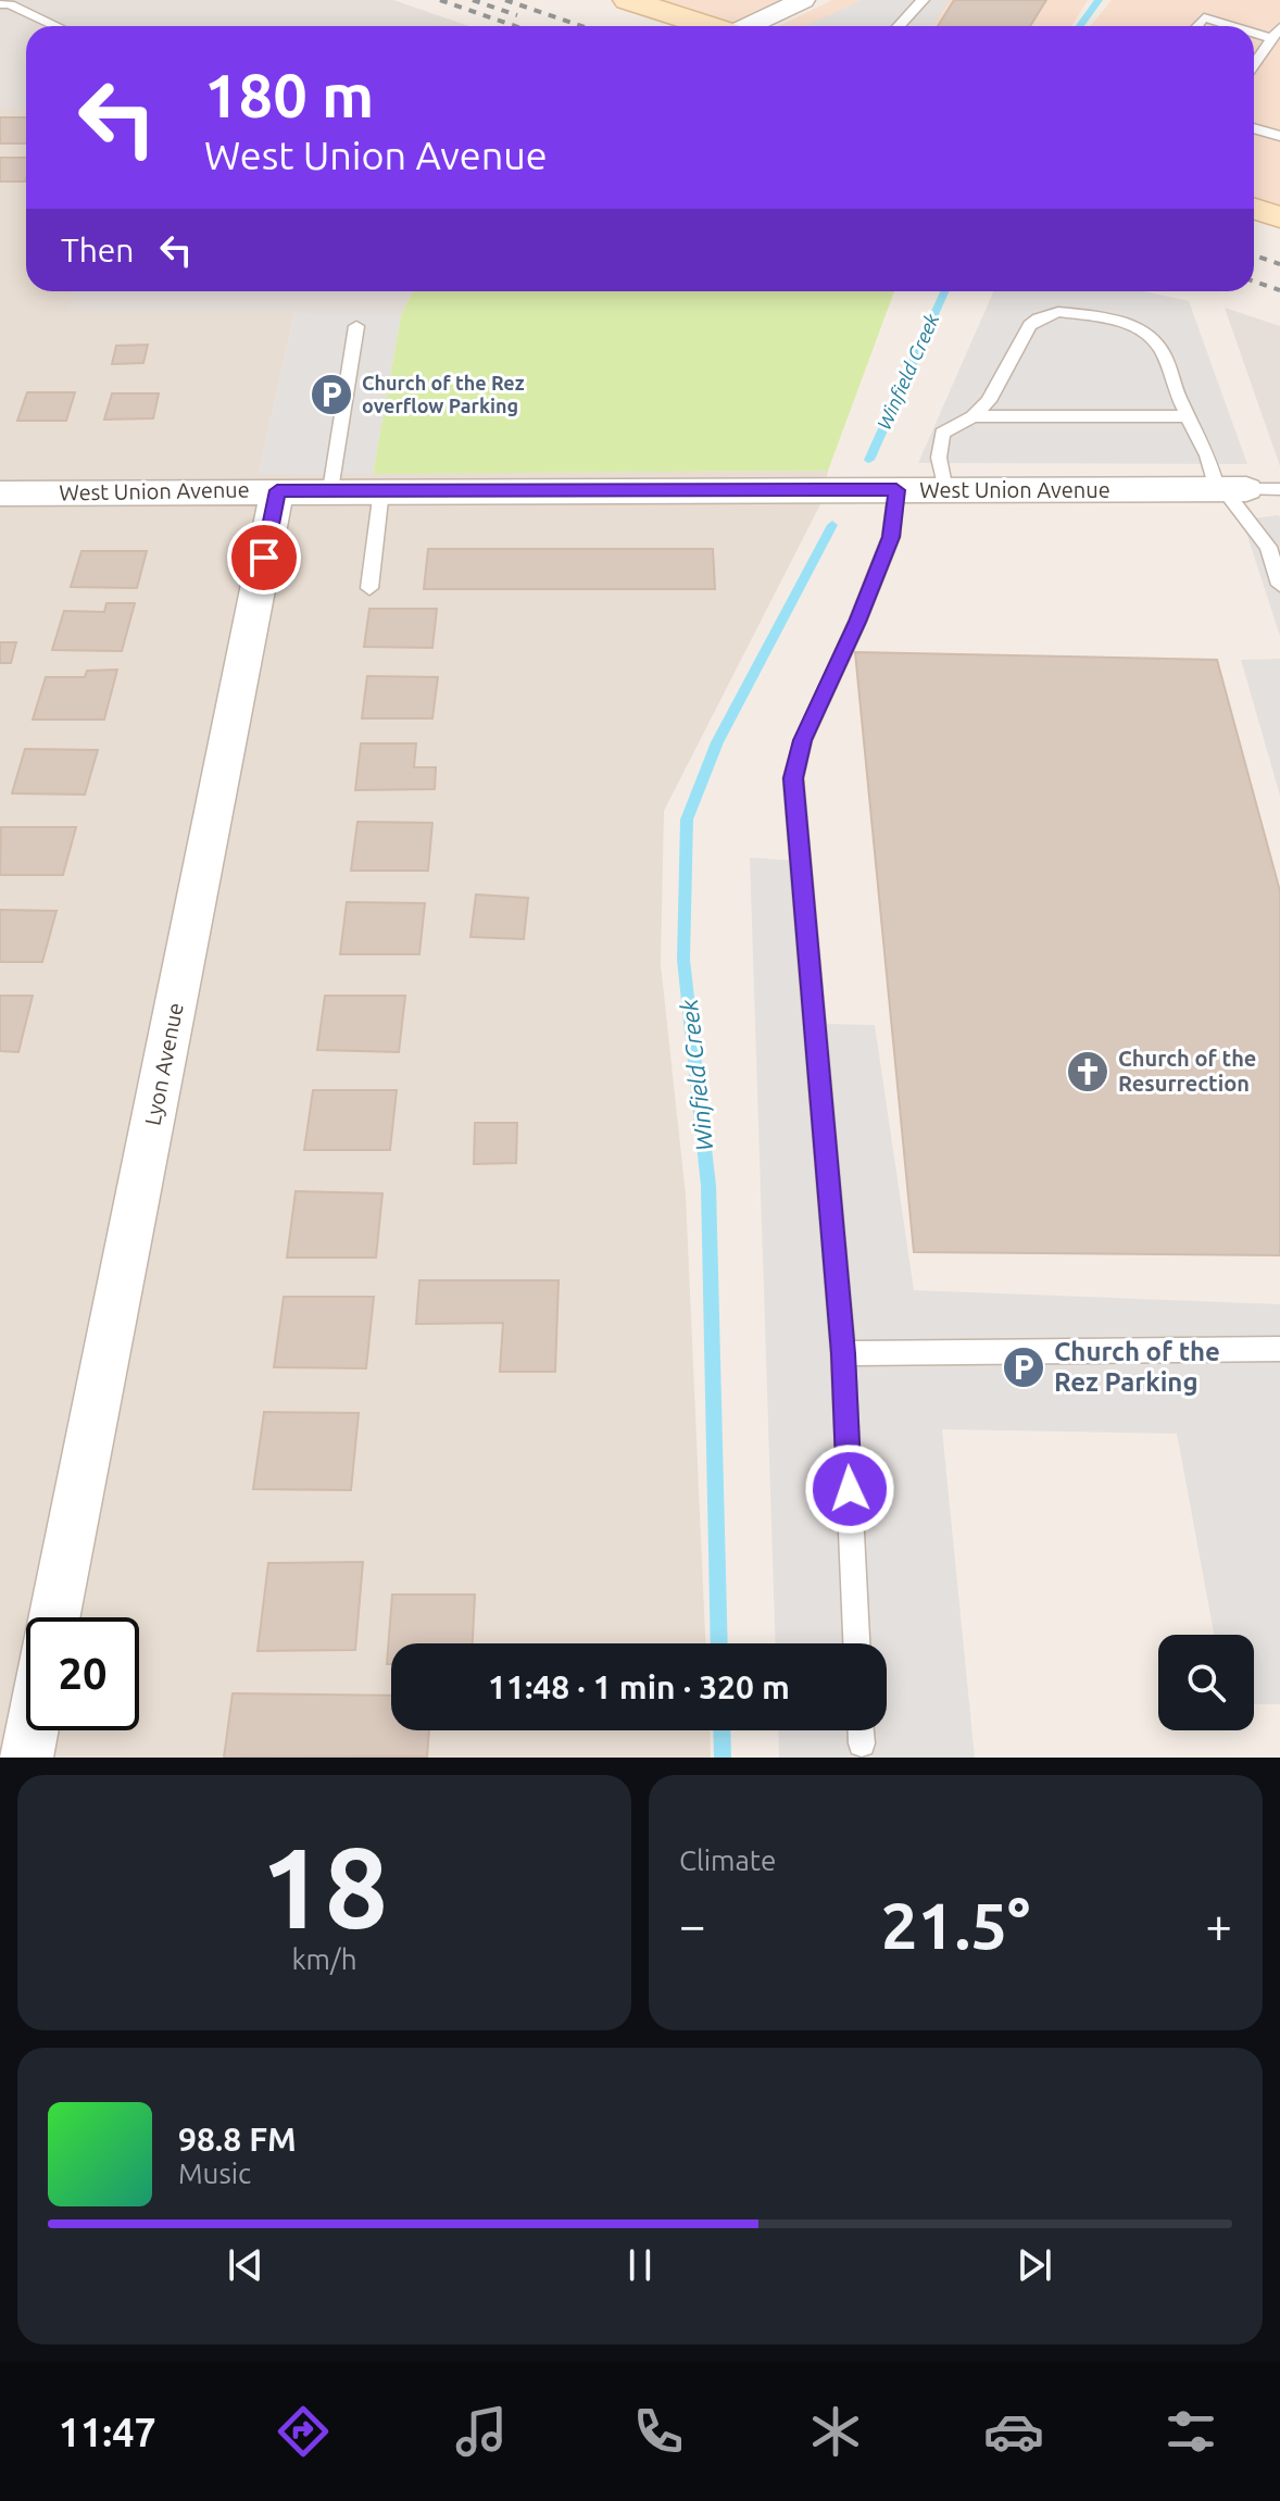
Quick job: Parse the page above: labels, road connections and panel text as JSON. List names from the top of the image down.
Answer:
{
  "streets": {
    "street": ["West Union Avenue", "Lyon Avenue"]
  },
  "crossings": [
    ["West Union Avenue", "Lyon Avenue"]
  ],
  "water": ["Winfield Creek"],
  "places": {
    "parking": ["Church of the Rez overflow Parking", "Church of the Rez Parking"],
    "church": ["Church of the Resurrection"]
  },
  "page": {
    "turn": ["180 m", "West Union Avenue"],
    "then": "Then",
    "limit": "20",
    "trip": "11:48 · 1 min · 320 m",
    "tile": [
      ["18", "km/h"],
      "Climate"
    ],
    "heat": ["−", "21.5°", "+"],
    "song": ["98.8 FM", "Music"],
    "tabs": "11:47"
  }
}
